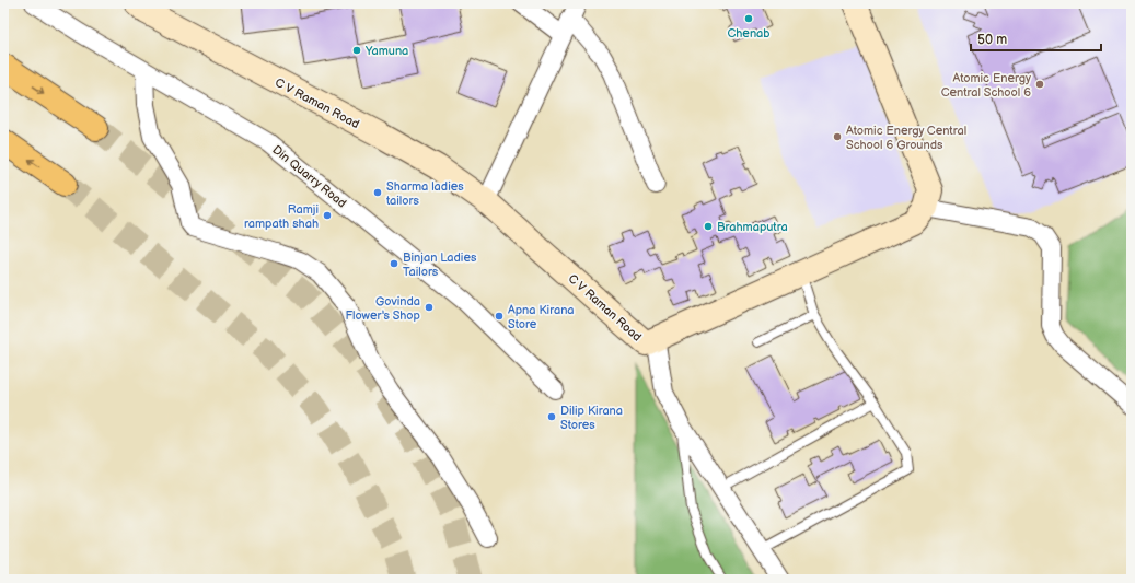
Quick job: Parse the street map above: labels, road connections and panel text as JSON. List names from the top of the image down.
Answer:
{
  "streets": {
    "street": ["C V Raman Road", "Din Quarry Road"]
  },
  "places": [
    "Chenab",
    "Yamuna",
    "Atomic Energy Central School 6",
    "Atomic Energy Central School 6 Grounds",
    "Sharma ladies tailors",
    "Ramji rampath shah",
    "Brahmaputra",
    "Binjan Ladies Tailors",
    "Govinda Flower's Shop",
    "Apna Kirana Store",
    "Dilip Kirana Stores"
  ],
  "scale_bar": "50 m"
}
